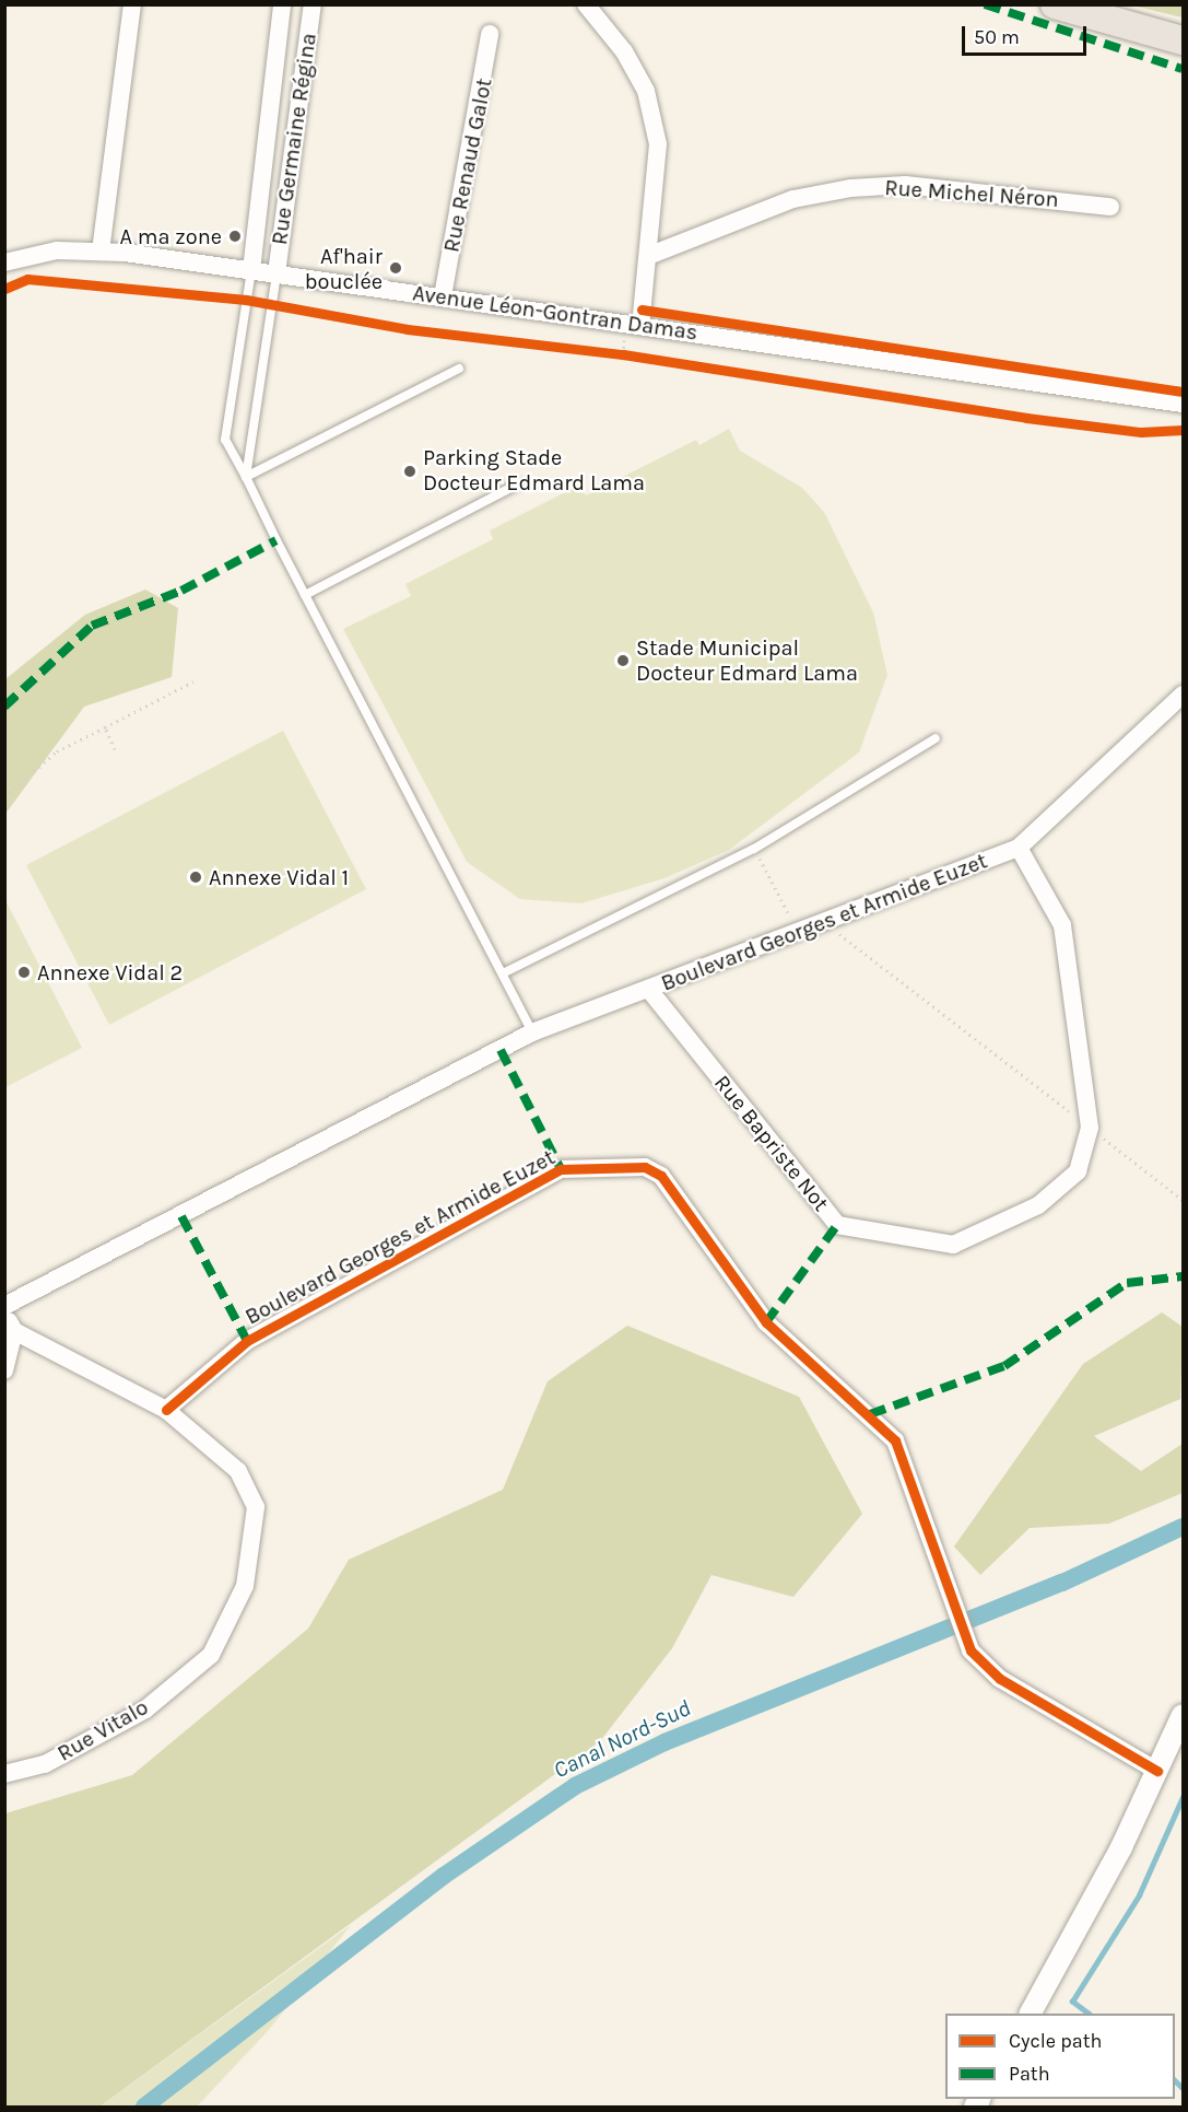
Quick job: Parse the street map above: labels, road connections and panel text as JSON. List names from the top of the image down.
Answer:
{
  "streets": {
    "street": [
      "Rue Germaine Régina",
      "Rue Renaud Galot",
      "Rue Michel Néron",
      "Avenue Léon-Gontran Damas",
      "Boulevard Georges et Armide Euzet",
      "Rue Bapriste Not",
      "Rue Vitalo"
    ]
  },
  "crossings": [
    ["Rue Germaine Régina", "Avenue Léon-Gontran Damas"],
    ["Rue Renaud Galot", "Avenue Léon-Gontran Damas"],
    ["Boulevard Georges et Armide Euzet", "Rue Bapriste Not"],
    ["Boulevard Georges et Armide Euzet", "Rue Vitalo"]
  ],
  "water": ["Canal Nord-Sud"],
  "places": [
    "A ma zone",
    "Af'hair bouclée",
    "Parking Stade Docteur Edmard Lama",
    "Stade Municipal Docteur Edmard Lama",
    "Annexe Vidal 1",
    "Annexe Vidal 2"
  ],
  "legend": ["Cycle path", "Path"],
  "scale_bar": "50 m"
}
